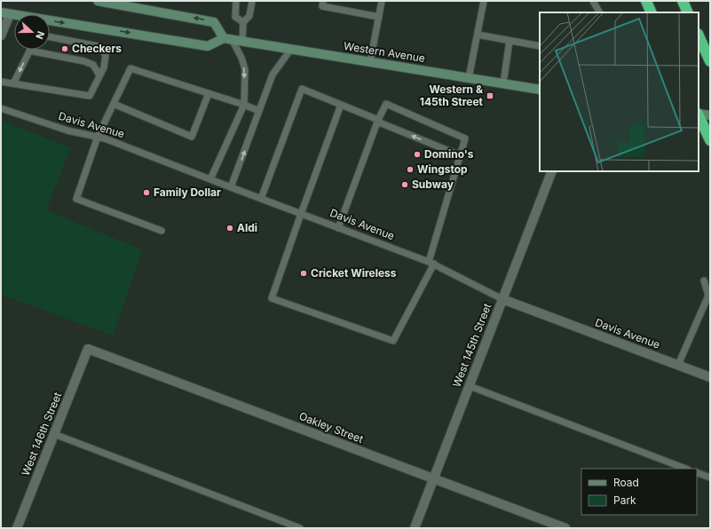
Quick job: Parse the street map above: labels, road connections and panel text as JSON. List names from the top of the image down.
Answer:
{
  "streets": {
    "main road": ["Western Avenue"],
    "street": [
      "Davis Avenue",
      "West 145th Street",
      "Oakley Street",
      "West 146th Street"
    ]
  },
  "crossings": [
    ["Davis Avenue", "West 145th Street"],
    ["West 145th Street", "Oakley Street"],
    ["Oakley Street", "West 146th Street"]
  ],
  "places": {
    "other": [
      "Checkers",
      "Domino's",
      "Wingstop",
      "Subway",
      "Family Dollar",
      "Aldi",
      "Cricket Wireless"
    ],
    "transit": ["Western & 145th Street"]
  },
  "legend": ["Road", "Park"],
  "north": "right"
}
